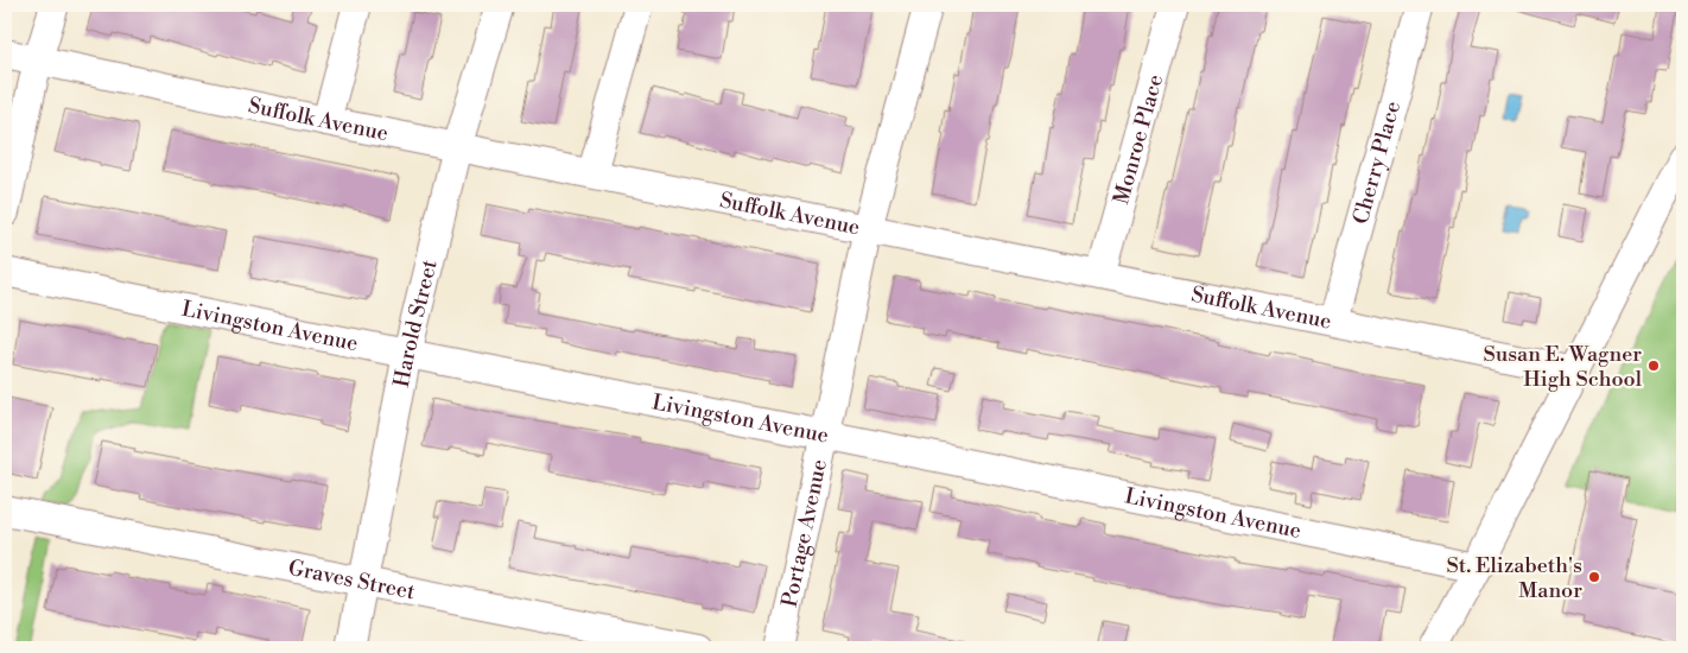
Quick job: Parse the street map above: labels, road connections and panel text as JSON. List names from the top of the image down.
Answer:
{
  "streets": {
    "street": [
      "Suffolk Avenue",
      "Monroe Place",
      "Cherry Place",
      "Harold Street",
      "Livingston Avenue",
      "Portage Avenue",
      "Graves Street"
    ]
  },
  "crossings": [
    ["Suffolk Avenue", "Monroe Place"],
    ["Suffolk Avenue", "Cherry Place"],
    ["Suffolk Avenue", "Harold Street"],
    ["Suffolk Avenue", "Portage Avenue"],
    ["Harold Street", "Livingston Avenue"],
    ["Harold Street", "Graves Street"],
    ["Livingston Avenue", "Portage Avenue"]
  ],
  "places": ["Susan E. Wagner High School", "St. Elizabeth's Manor"]
}
